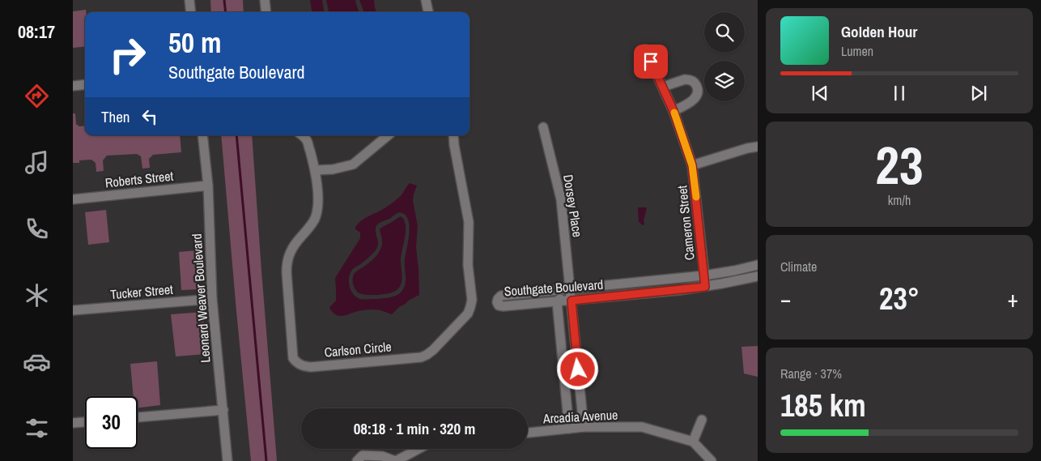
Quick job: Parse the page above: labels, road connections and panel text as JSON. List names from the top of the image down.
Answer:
{
  "streets": {
    "street": [
      "Roberts Street",
      "Dorsey Place",
      "Cameron Street",
      "Southgate Boulevard",
      "Tucker Street",
      "Leonard Weaver Boulevard",
      "Carlson Circle",
      "Arcadia Avenue"
    ]
  },
  "crossings": [
    ["Roberts Street", "Leonard Weaver Boulevard"],
    ["Dorsey Place", "Southgate Boulevard"],
    ["Dorsey Place", "Arcadia Avenue"],
    ["Cameron Street", "Southgate Boulevard"],
    ["Tucker Street", "Leonard Weaver Boulevard"]
  ],
  "page": {
    "tabs": "08:17",
    "turn": ["50 m", "Southgate Boulevard"],
    "song": ["Golden Hour", "Lumen"],
    "then": "Then",
    "tile": [
      ["23", "km/h"],
      "Climate",
      ["Range · 37%", "185 km"]
    ],
    "heat": ["−", "23°", "+"],
    "limit": "30",
    "trip": "08:18 · 1 min · 320 m"
  }
}
